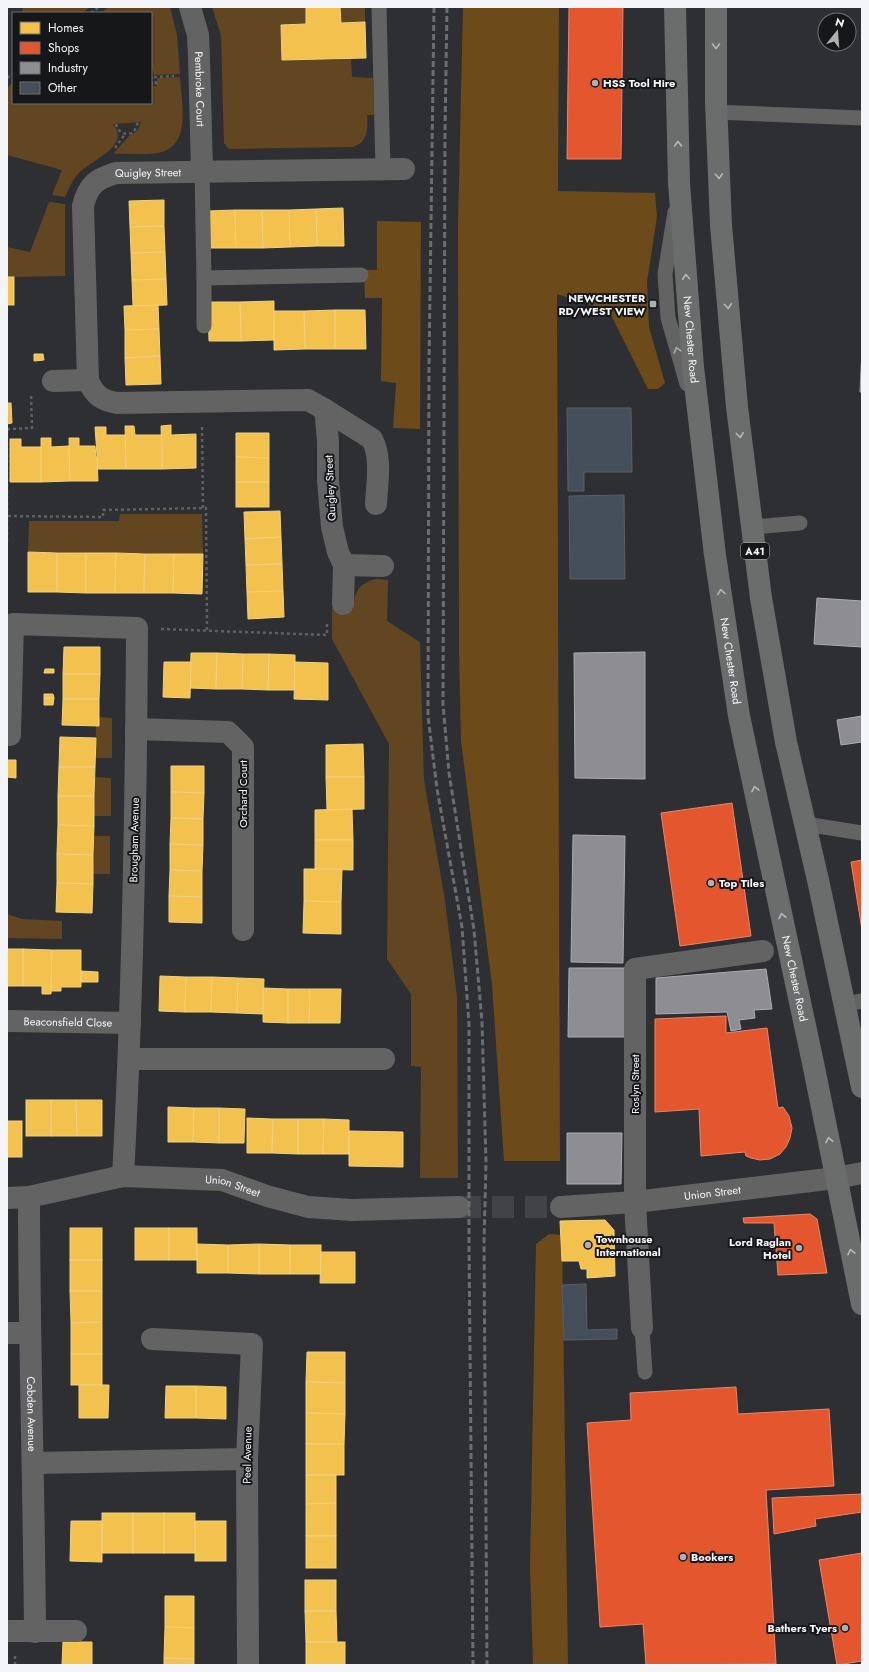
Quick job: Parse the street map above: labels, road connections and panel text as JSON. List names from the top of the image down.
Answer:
{
  "streets": {
    "highway": ["New Chester Road", "A41"],
    "street": [
      "Pembroke Court",
      "Quigley Street",
      "Orchard Court",
      "Brougham Avenue",
      "Beaconsfield Close",
      "Roslyn Street",
      "Union Street",
      "Cobden Avenue",
      "Peel Avenue"
    ]
  },
  "crossings": [
    ["Pembroke Court", "Quigley Street"],
    ["New Chester Road", "Union Street"],
    ["Orchard Court", "Brougham Avenue"],
    ["Brougham Avenue", "Beaconsfield Close"],
    ["Brougham Avenue", "Union Street"],
    ["Roslyn Street", "Union Street"],
    ["Union Street", "Cobden Avenue"]
  ],
  "places": {
    "other": [
      "HSS Tool Hire",
      "Top Tiles",
      "Townhouse International",
      "Lord Raglan Hotel",
      "Bookers",
      "Bathers Tyers"
    ],
    "transit": ["NEWCHESTER RD/WEST VIEW"]
  },
  "legend": [
    "Homes",
    "Shops",
    "Industry",
    "Other"
  ],
  "north": "top"
}
